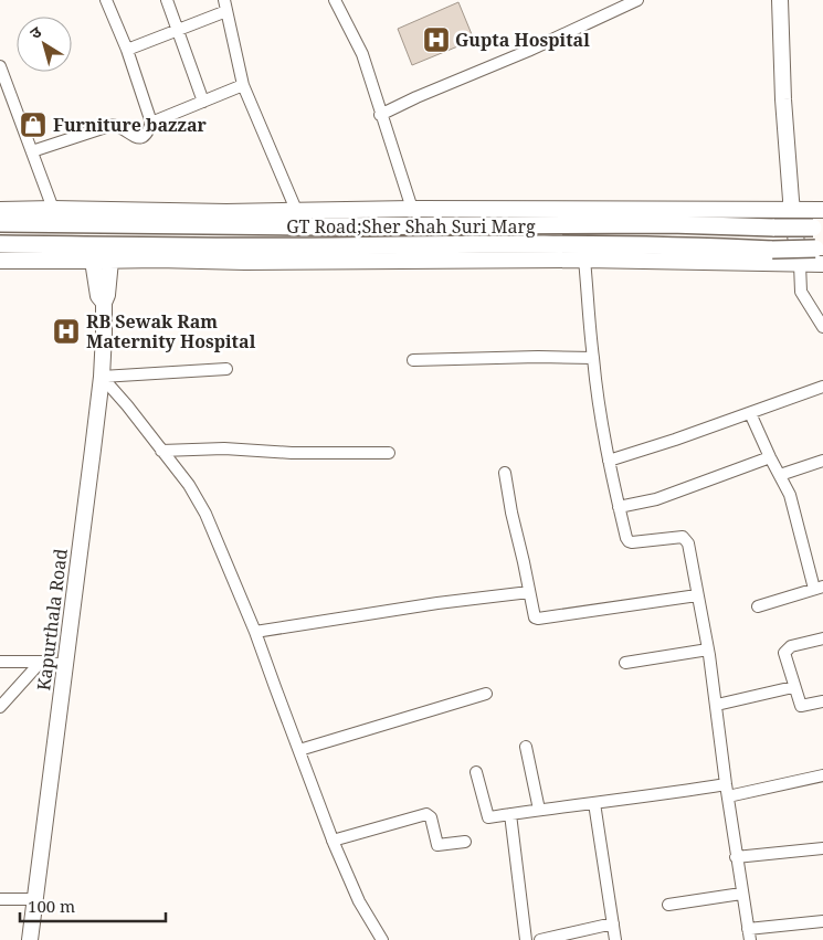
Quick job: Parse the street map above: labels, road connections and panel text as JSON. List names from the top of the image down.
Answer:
{
  "streets": {
    "highway": ["GT Road;Sher Shah Suri Marg"],
    "main road": ["Kapurthala Road"]
  },
  "places": {
    "hospital": ["Gupta Hospital", "RB Sewak Ram Maternity Hospital"],
    "shop": ["Furniture bazzar"]
  },
  "scale_bar": "100 m",
  "north": "top left"
}
